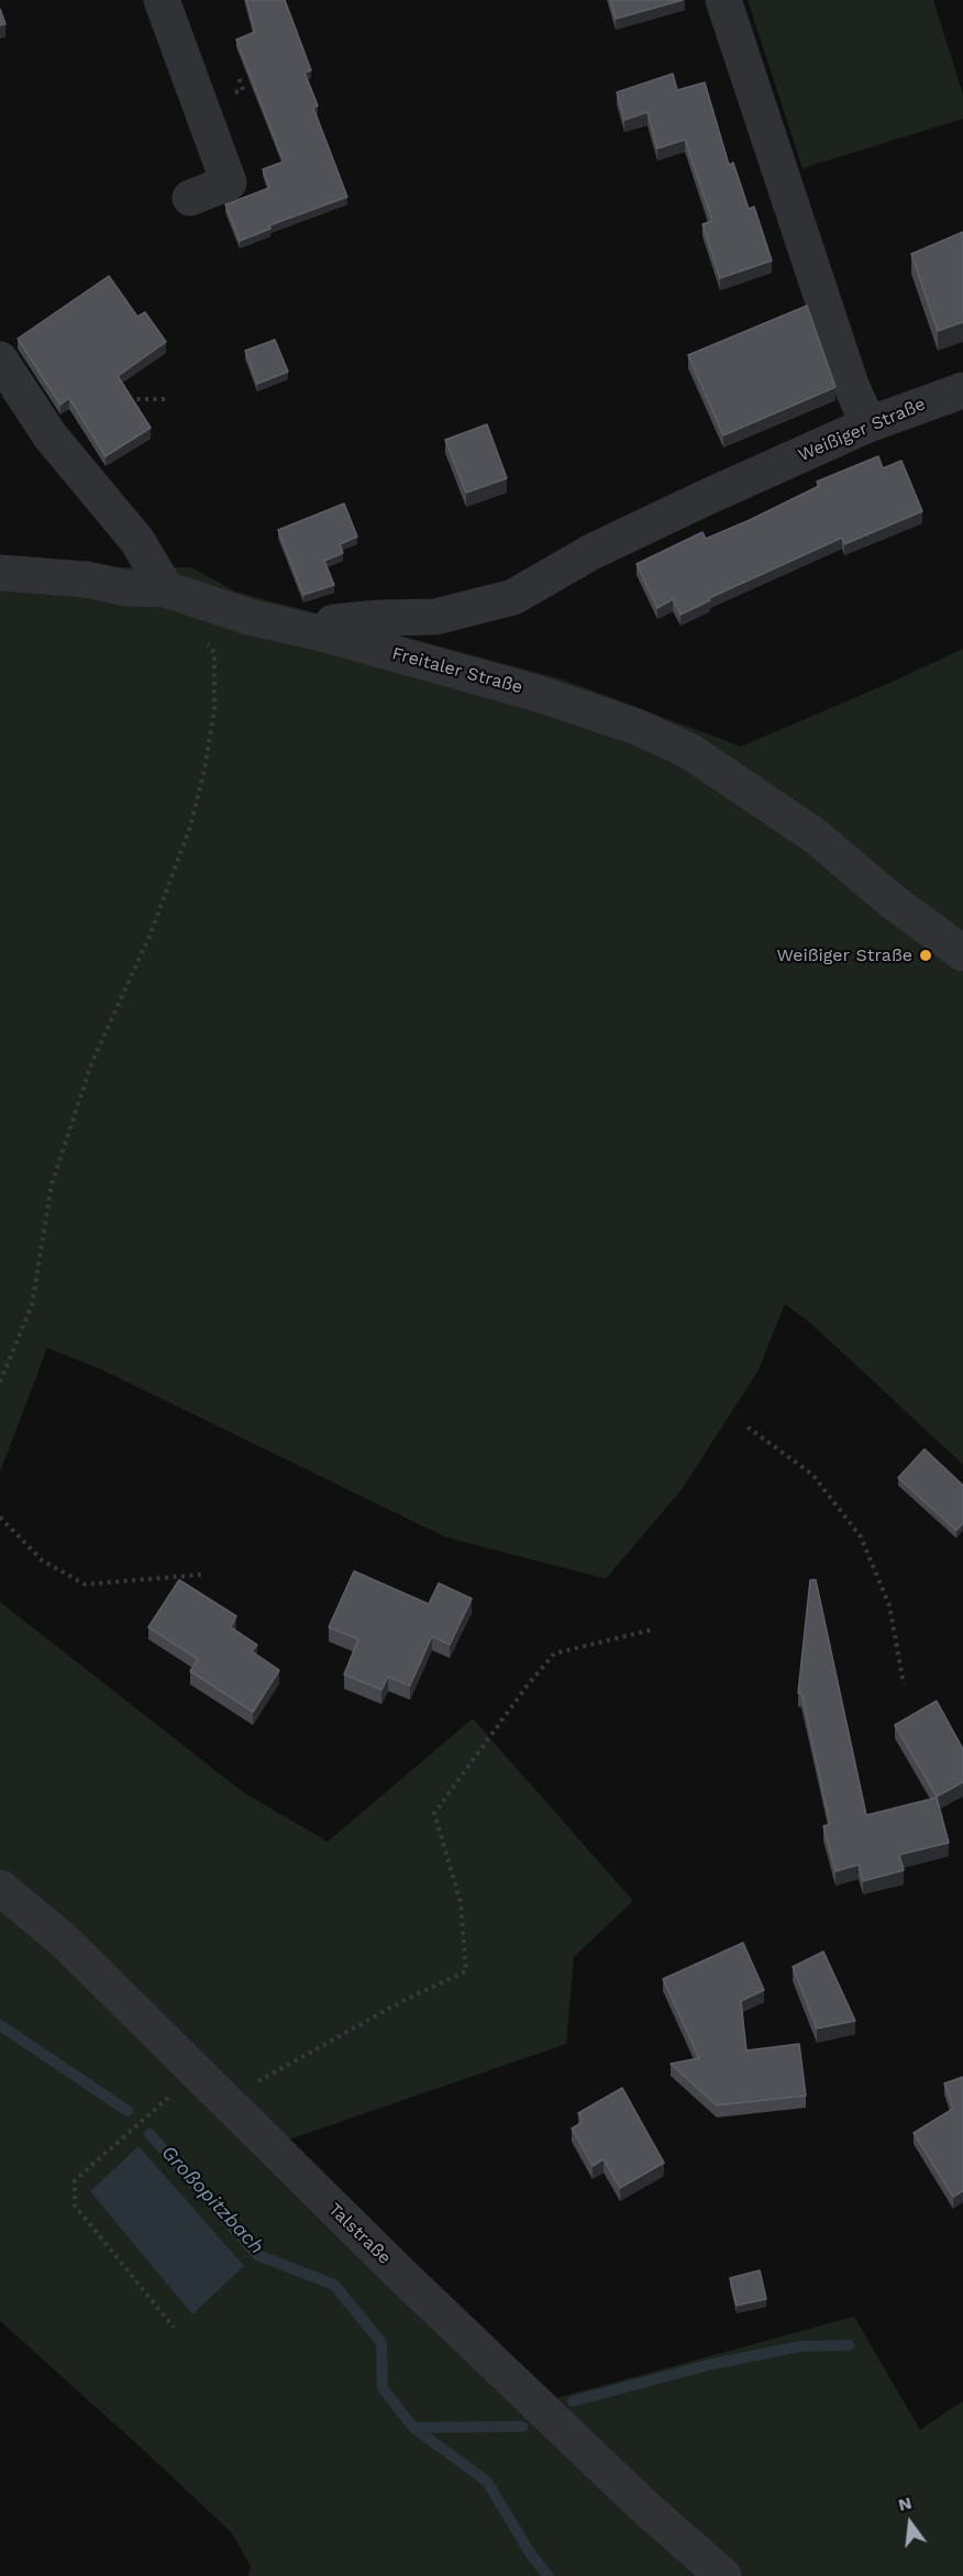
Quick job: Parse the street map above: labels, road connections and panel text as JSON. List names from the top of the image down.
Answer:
{
  "streets": {
    "street": ["Weißiger Straße", "Freitaler Straße", "Talstraße"]
  },
  "crossings": [
    ["Weißiger Straße", "Freitaler Straße"]
  ],
  "water": ["Großopitzbach"],
  "places": ["Weißiger Straße"],
  "north": "top"
}
